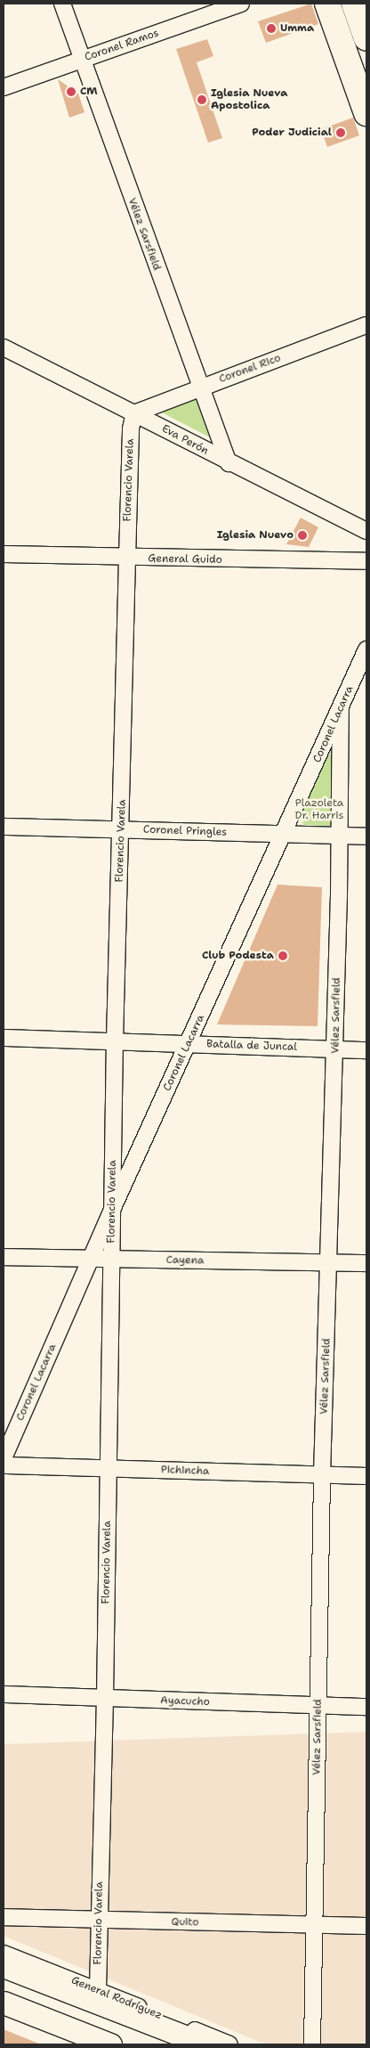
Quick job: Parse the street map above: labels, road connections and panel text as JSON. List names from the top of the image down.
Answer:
{
  "streets": {
    "street": [
      "Coronel Ramos",
      "Vélez Sarsfield",
      "Coronel Rico",
      "Eva Perón",
      "Florencio Varela",
      "General Guido",
      "Coronel Lacarra",
      "Coronel Pringles",
      "Batalla de Juncal",
      "Cayena",
      "Pichincha",
      "Ayacucho",
      "Quito",
      "General Rodríguez"
    ]
  },
  "crossings": [
    ["Coronel Ramos", "Vélez Sarsfield"],
    ["Vélez Sarsfield", "Coronel Rico"],
    ["Vélez Sarsfield", "Eva Perón"],
    ["Vélez Sarsfield", "Coronel Lacarra"],
    ["Vélez Sarsfield", "Coronel Pringles"],
    ["Vélez Sarsfield", "Batalla de Juncal"],
    ["Vélez Sarsfield", "Cayena"],
    ["Vélez Sarsfield", "Pichincha"],
    ["Vélez Sarsfield", "Ayacucho"],
    ["Vélez Sarsfield", "Quito"],
    ["Coronel Rico", "Eva Perón"],
    ["Coronel Rico", "Florencio Varela"],
    ["Eva Perón", "Florencio Varela"],
    ["Florencio Varela", "General Guido"],
    ["Florencio Varela", "Coronel Lacarra"],
    ["Florencio Varela", "Coronel Pringles"],
    ["Florencio Varela", "Batalla de Juncal"],
    ["Florencio Varela", "Cayena"],
    ["Florencio Varela", "Pichincha"],
    ["Florencio Varela", "Ayacucho"],
    ["Florencio Varela", "Quito"],
    ["Florencio Varela", "General Rodríguez"],
    ["Coronel Lacarra", "Coronel Pringles"],
    ["Coronel Lacarra", "Batalla de Juncal"],
    ["Coronel Lacarra", "Cayena"]
  ],
  "parks": ["Plazoleta Dr. Harris"],
  "places": [
    "Umma",
    "CM",
    "Iglesia Nueva Apostolica",
    "Poder Judicial",
    "Iglesia Nuevo",
    "Club Podesta"
  ]
}
